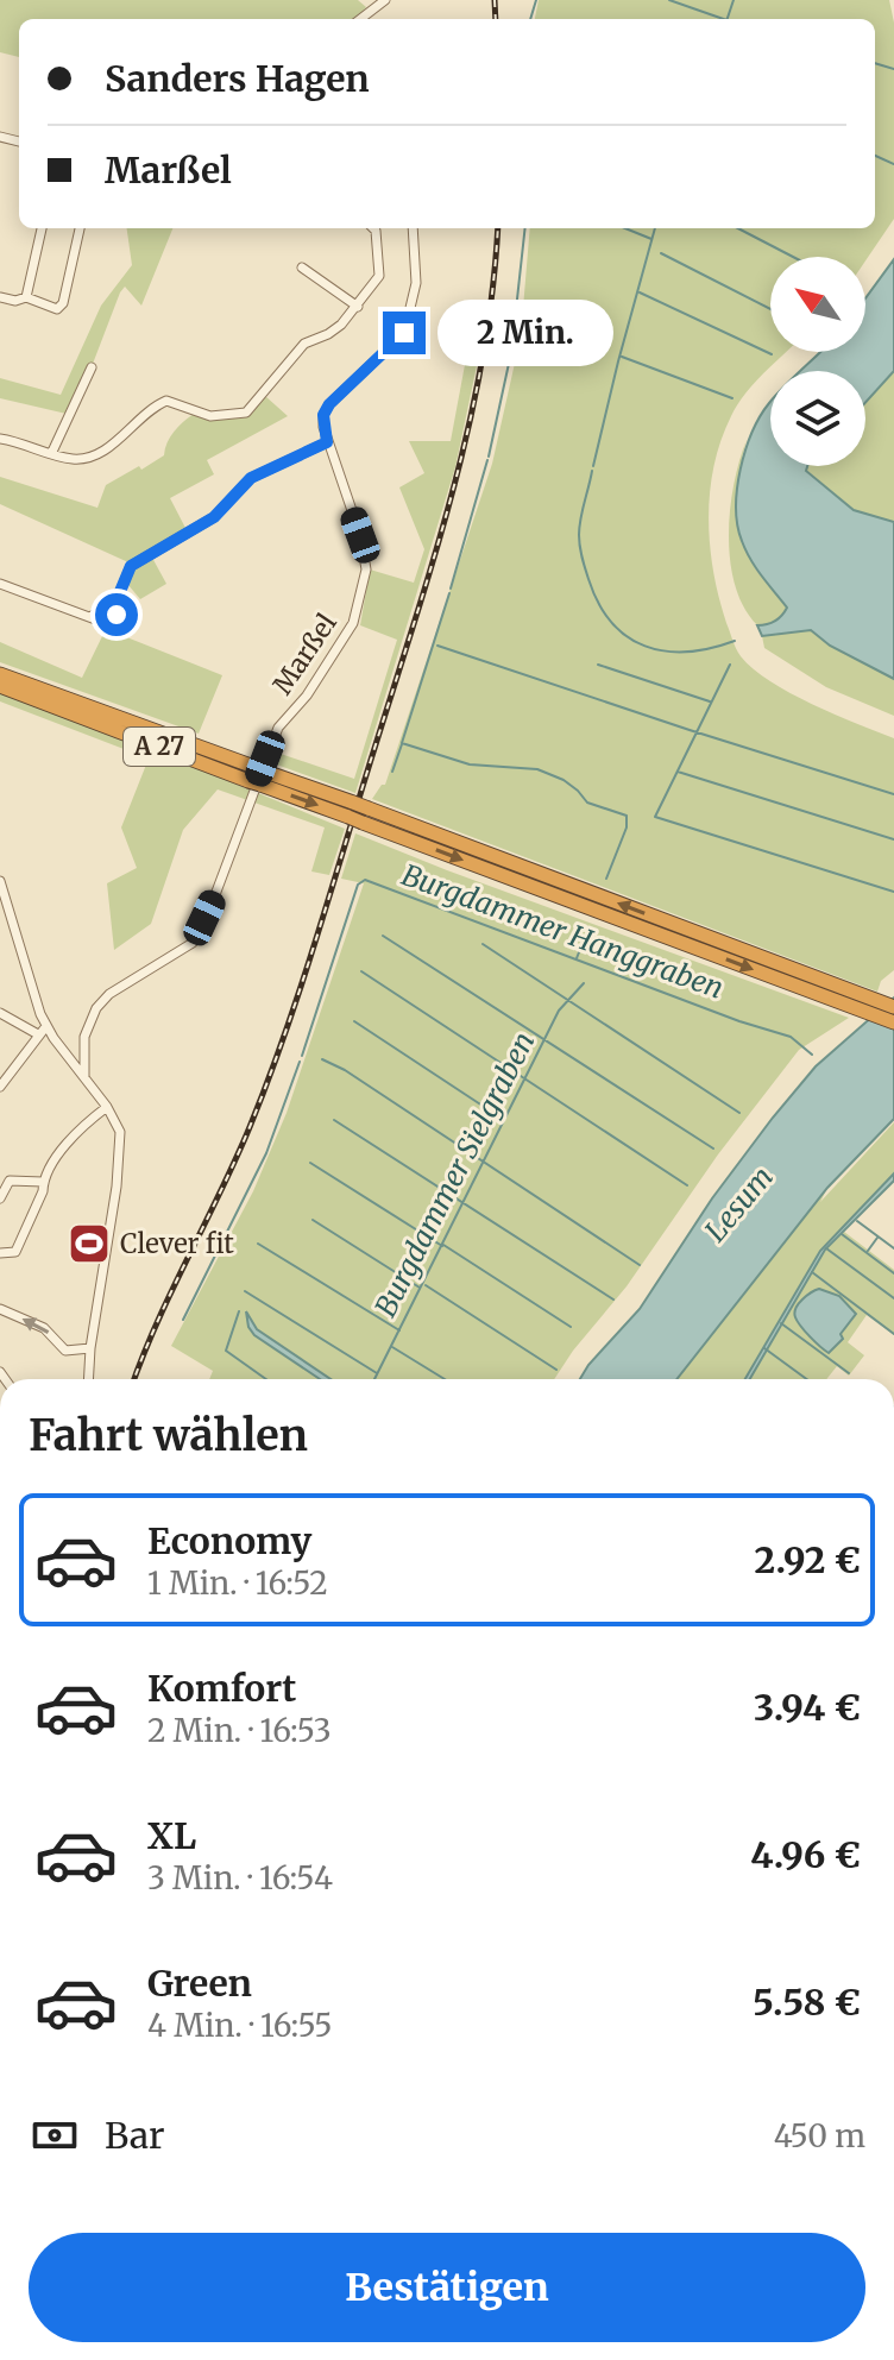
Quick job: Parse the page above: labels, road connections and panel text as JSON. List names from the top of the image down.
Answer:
{
  "streets": {
    "highway": ["A 27"],
    "street": ["Marßel"]
  },
  "water": ["Burgdammer Hanggraben", "Burgdammer Sielgraben", "Lesum"],
  "places": {
    "sports": ["Clever fit"]
  },
  "north": "top left",
  "page": {
    "banner": ["Sanders Hagen", "Marßel"],
    "bubble": "2 Min.",
    "heading": "Fahrt wählen",
    "list": [
      {
        "name": "Economy",
        "note": "1 Min. · 16:52",
        "value": "2.92 €"
      },
      {
        "name": "Komfort",
        "note": "2 Min. · 16:53",
        "value": "3.94 €"
      },
      {
        "name": "XL",
        "note": "3 Min. · 16:54",
        "value": "4.96 €"
      },
      {
        "name": "Green",
        "note": "4 Min. · 16:55",
        "value": "5.58 €"
      }
    ],
    "pay": ["Bar", "450 m"],
    "buttons": "Bestätigen"
  }
}
